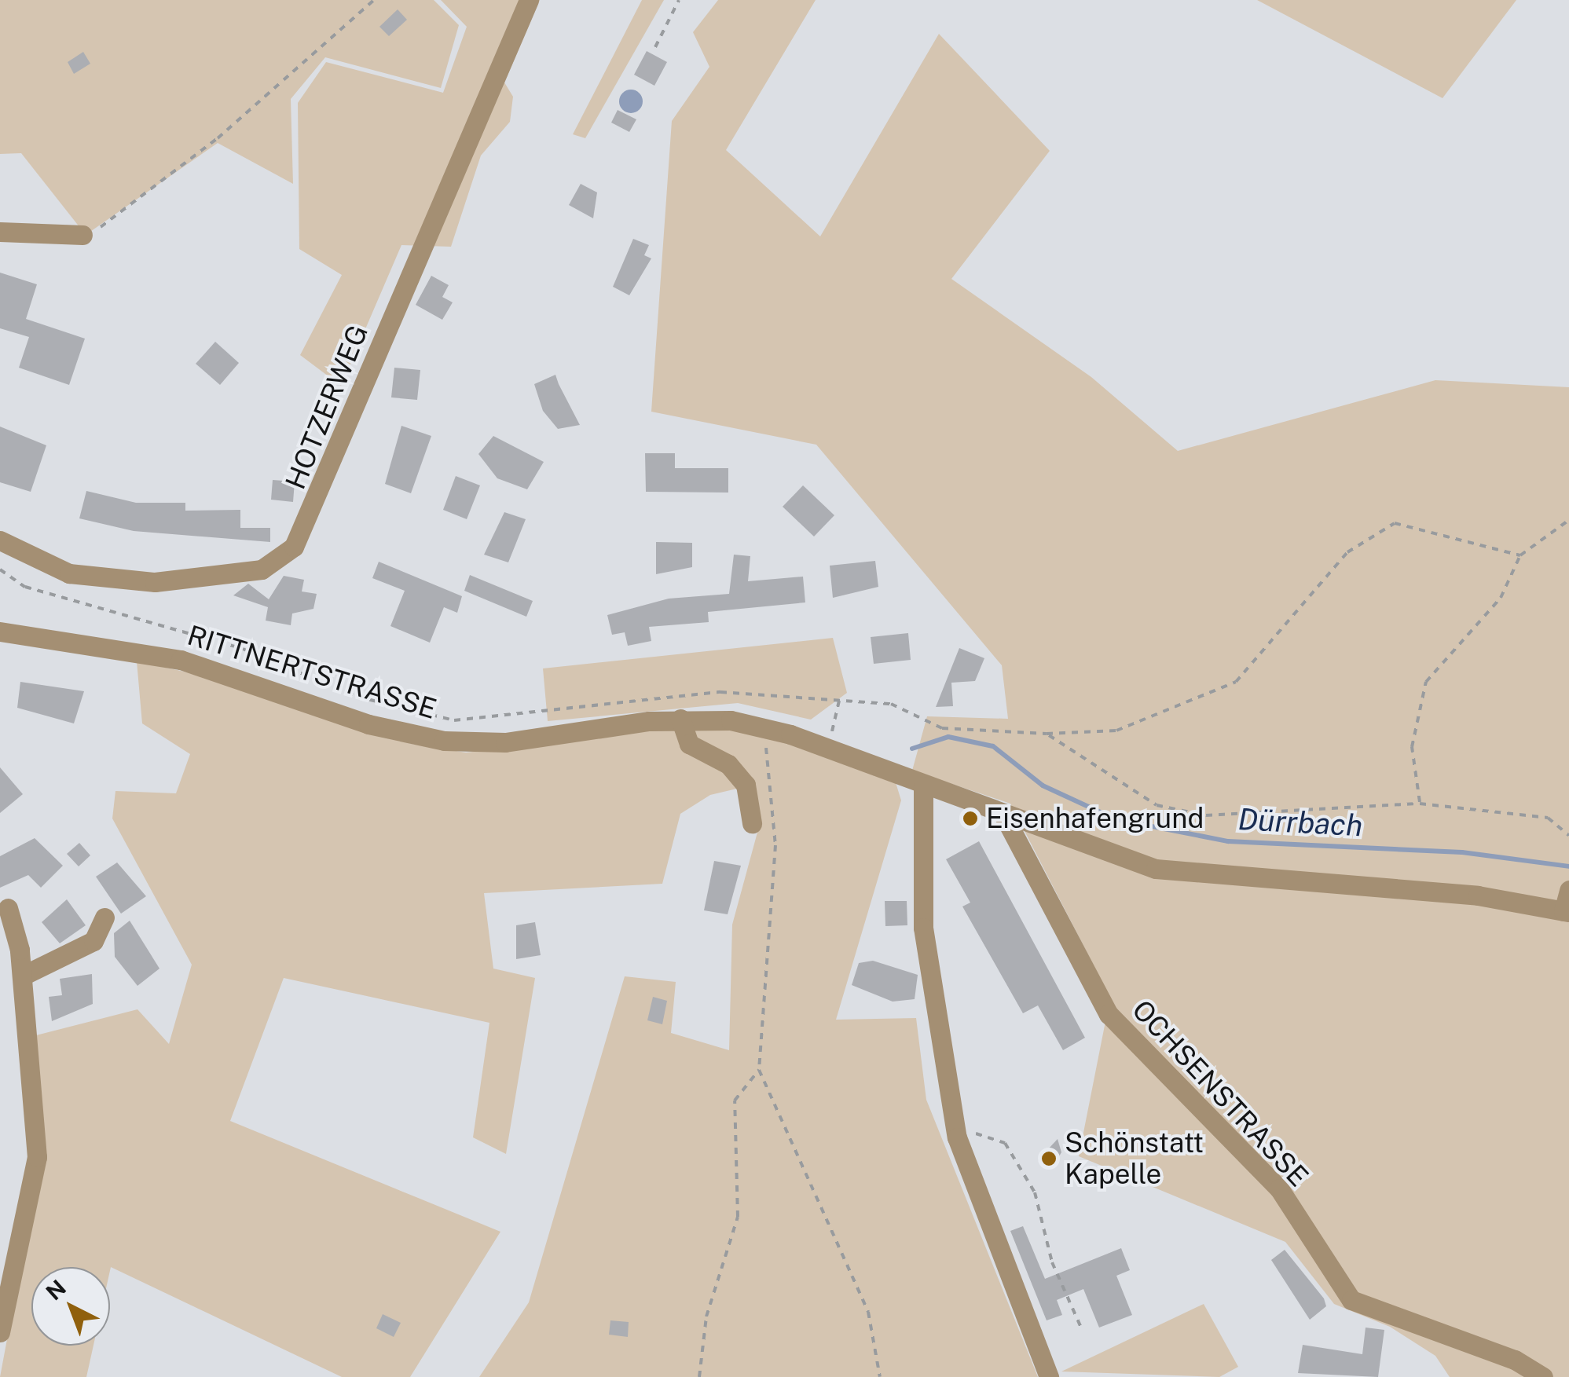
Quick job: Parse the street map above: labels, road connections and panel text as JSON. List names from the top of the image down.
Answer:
{
  "streets": {
    "street": ["HOTZERWEG", "RITTNERTSTRASSE", "OCHSENSTRASSE"]
  },
  "crossings": [
    ["RITTNERTSTRASSE", "OCHSENSTRASSE"]
  ],
  "water": ["Dürrbach"],
  "places": ["Eisenhafengrund", "Schönstatt Kapelle"],
  "north": "top left"
}
